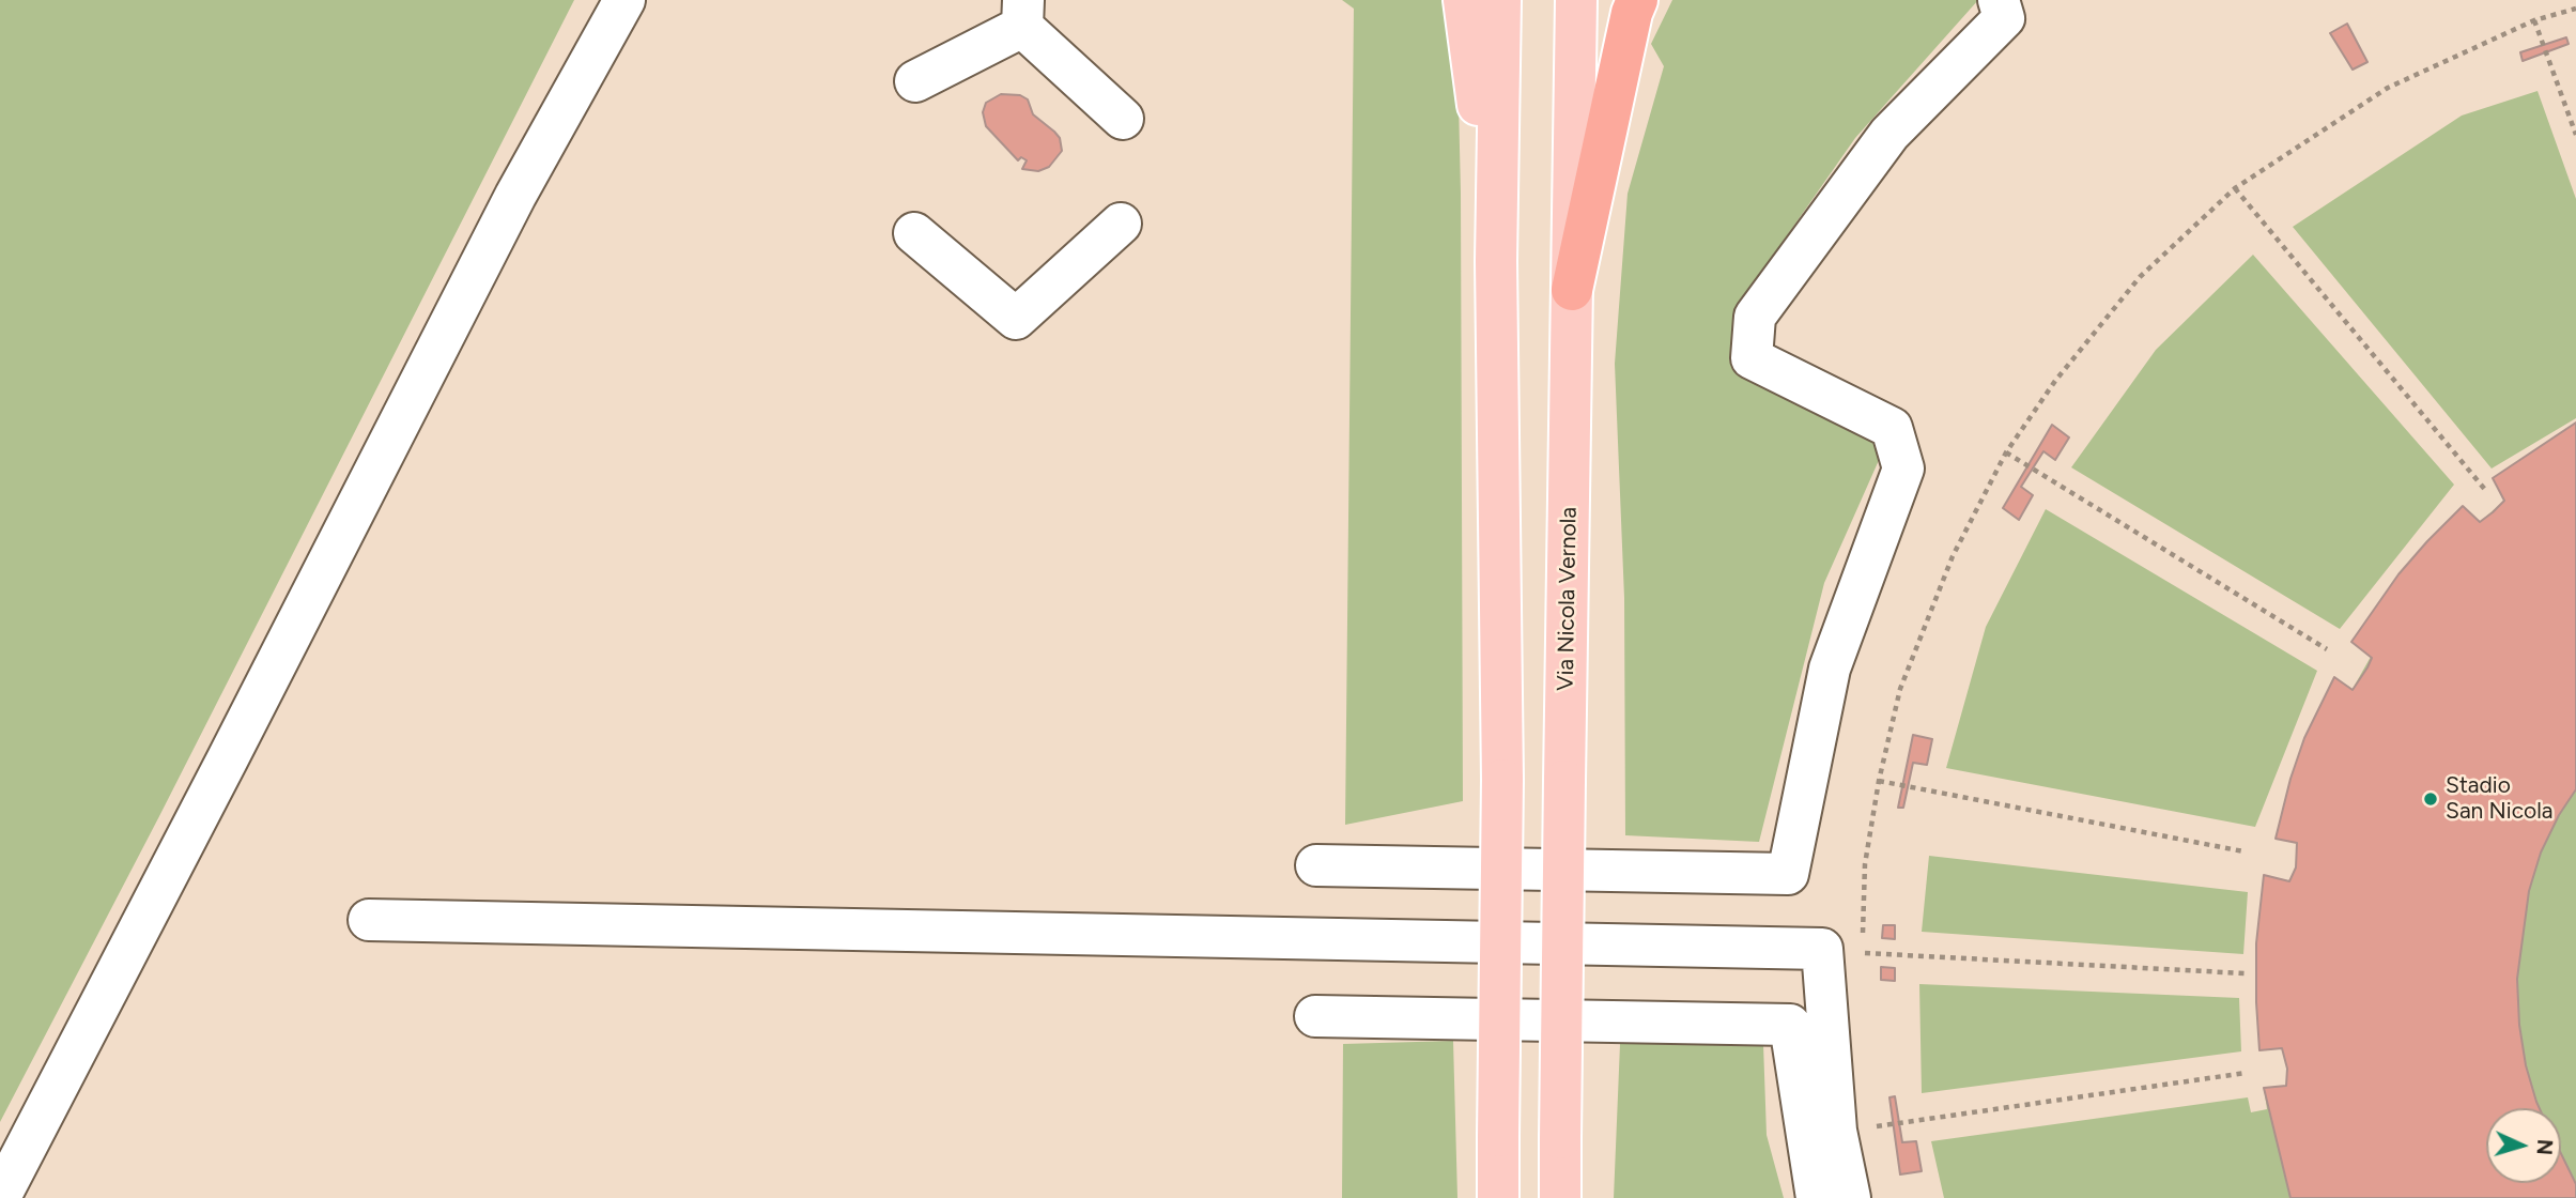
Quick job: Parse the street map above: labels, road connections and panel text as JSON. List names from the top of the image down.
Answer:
{
  "streets": {
    "main road": ["Via Nicola Vernola"]
  },
  "places": ["Stadio San Nicola"],
  "north": "right"
}
